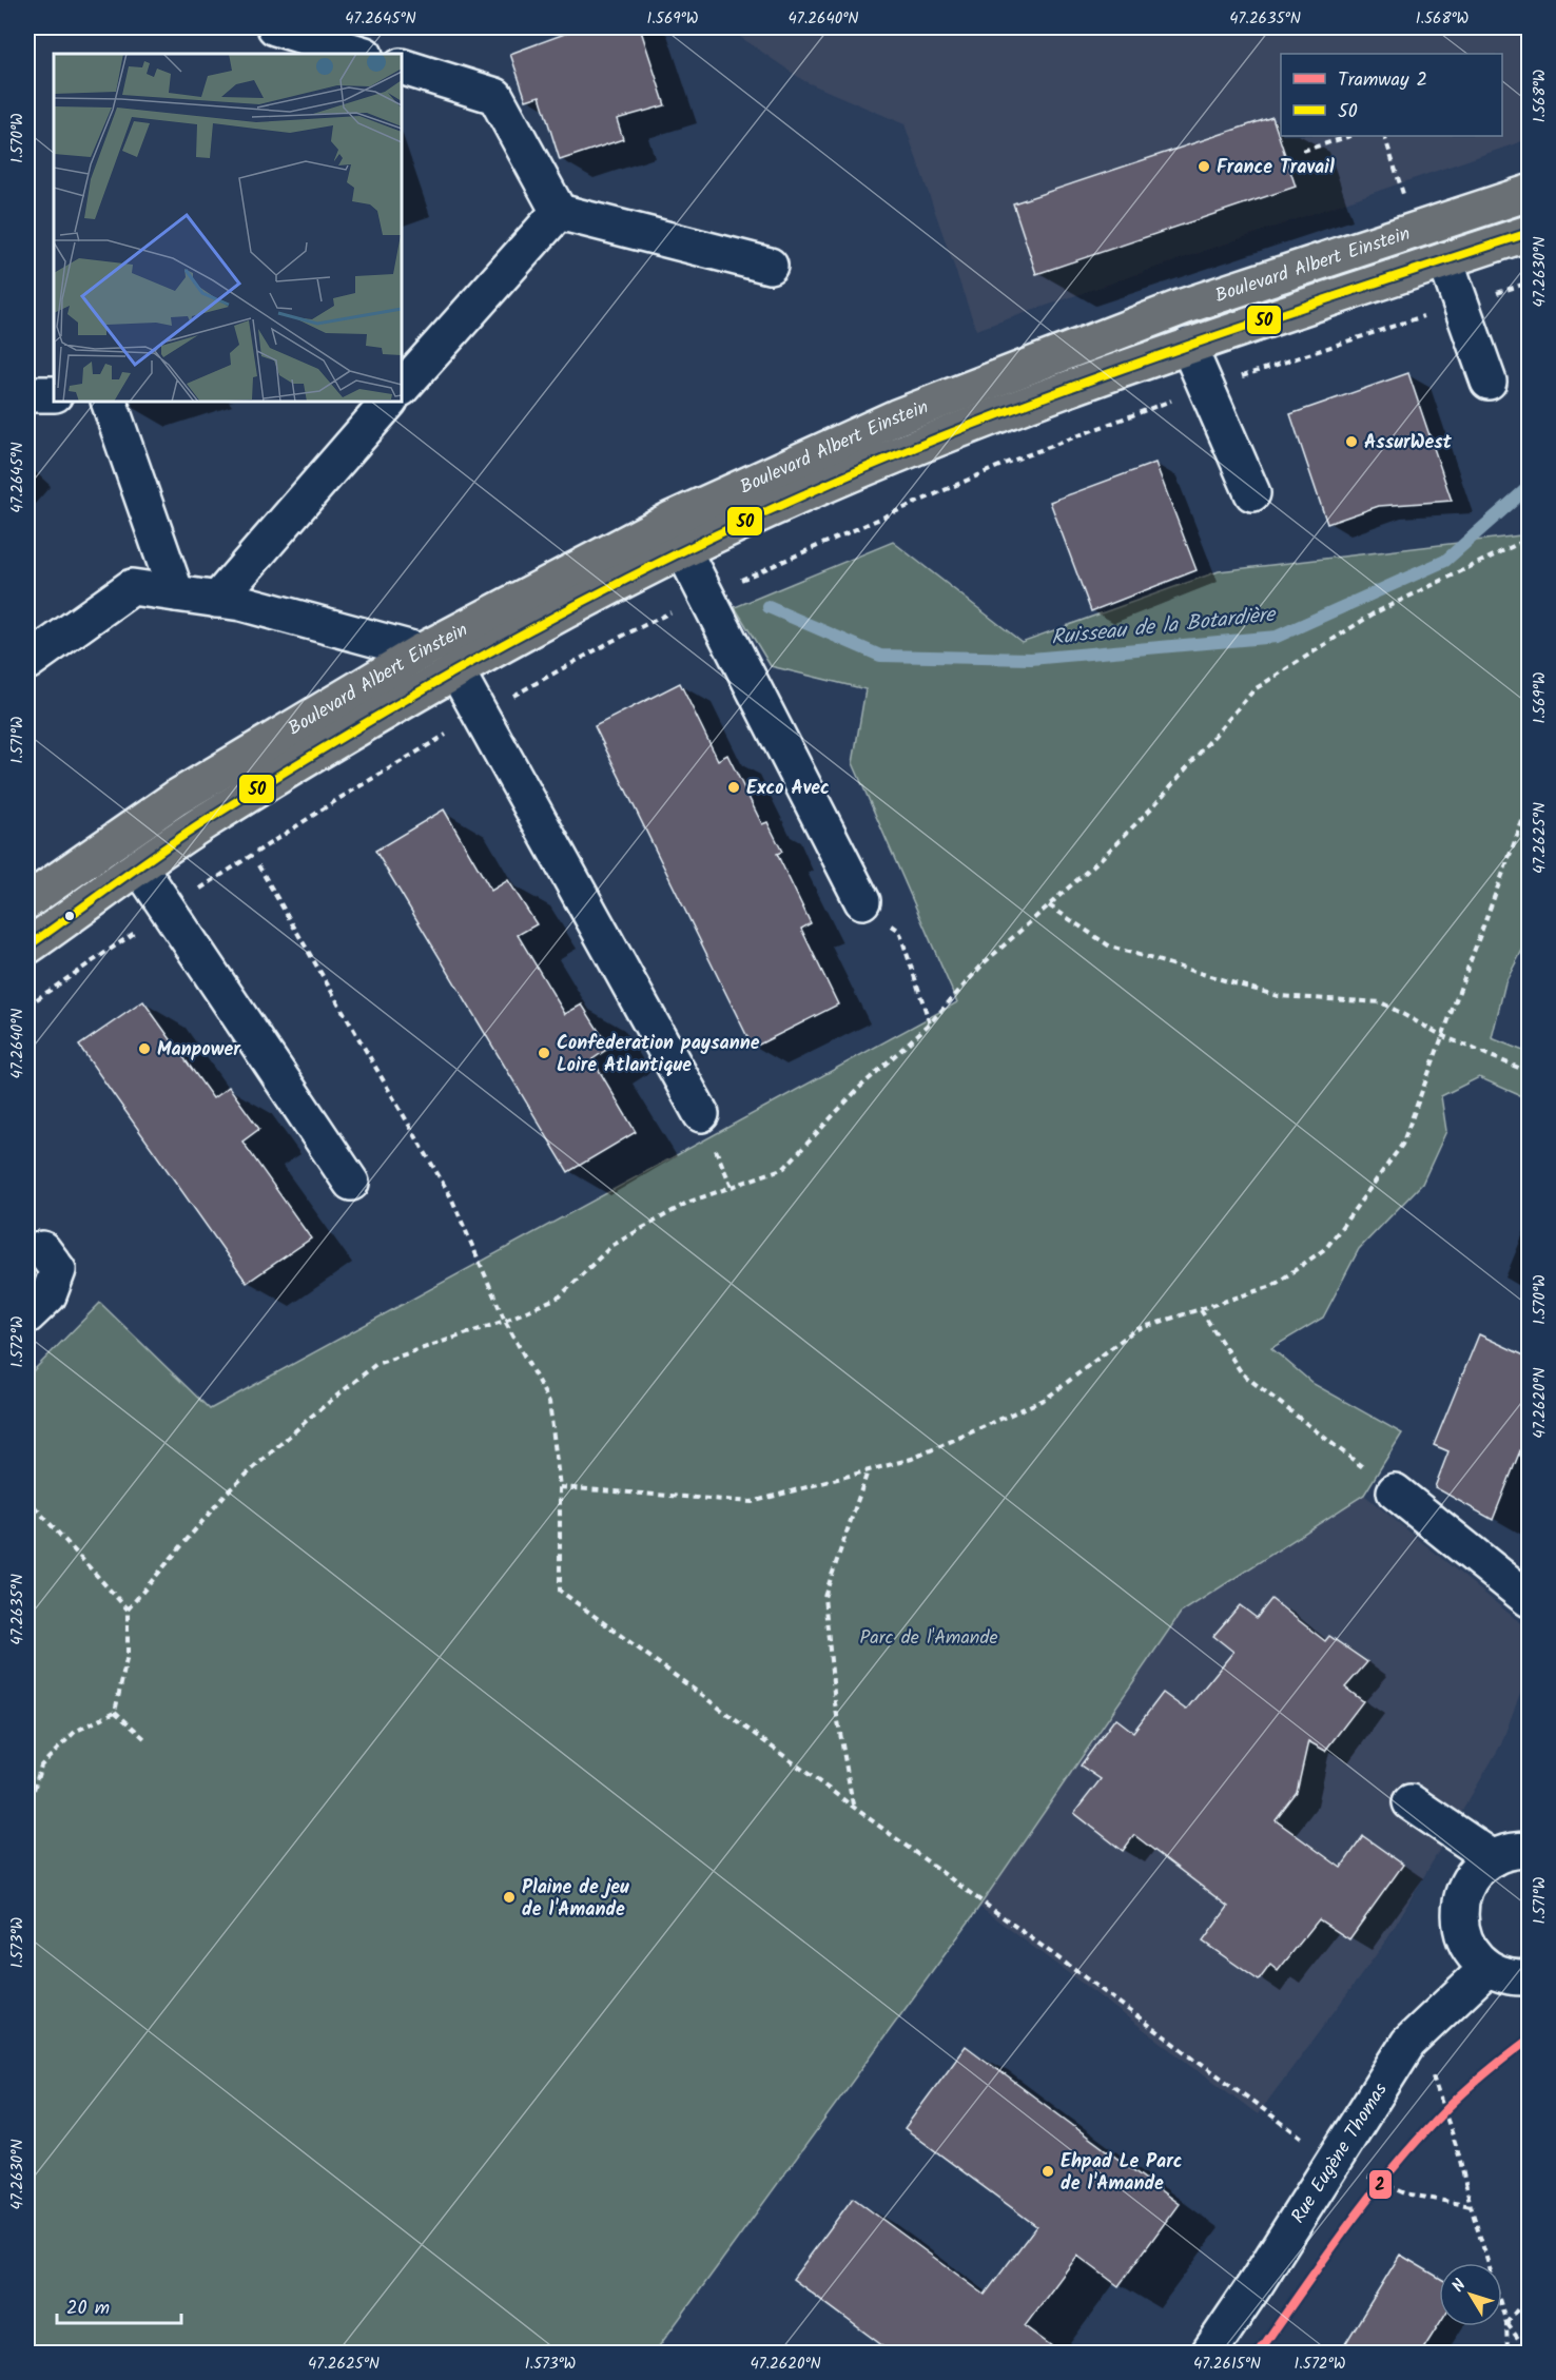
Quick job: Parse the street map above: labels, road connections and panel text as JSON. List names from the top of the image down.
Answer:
{
  "streets": {
    "main road": ["Boulevard Albert Einstein"],
    "street": ["Rue Eugène Thomas"]
  },
  "water": ["Ruisseau de la Botardière"],
  "parks": ["Parc de l'Amande"],
  "places": [
    "France Travail",
    "AssurWest",
    "Exco Avec",
    "Manpower",
    "Confederation paysanne Loire Atlantique",
    "Plaine de jeu de l'Amande",
    "Ehpad Le Parc de l'Amande"
  ],
  "lines": ["transit line 50", "tram line 2"],
  "legend": ["Tramway 2", "50"],
  "scale_bar": "20 m",
  "north": "top left",
  "coordinates": [
    "47.2645°N",
    "1.569°W",
    "47.2640°N",
    "47.2635°N",
    "1.568°W",
    "1.570°W",
    "47.2630°N",
    "1.571°W",
    "47.2625°N",
    "1.572°W",
    "47.2620°N",
    "1.573°W",
    "47.2615°N"
  ]
}
